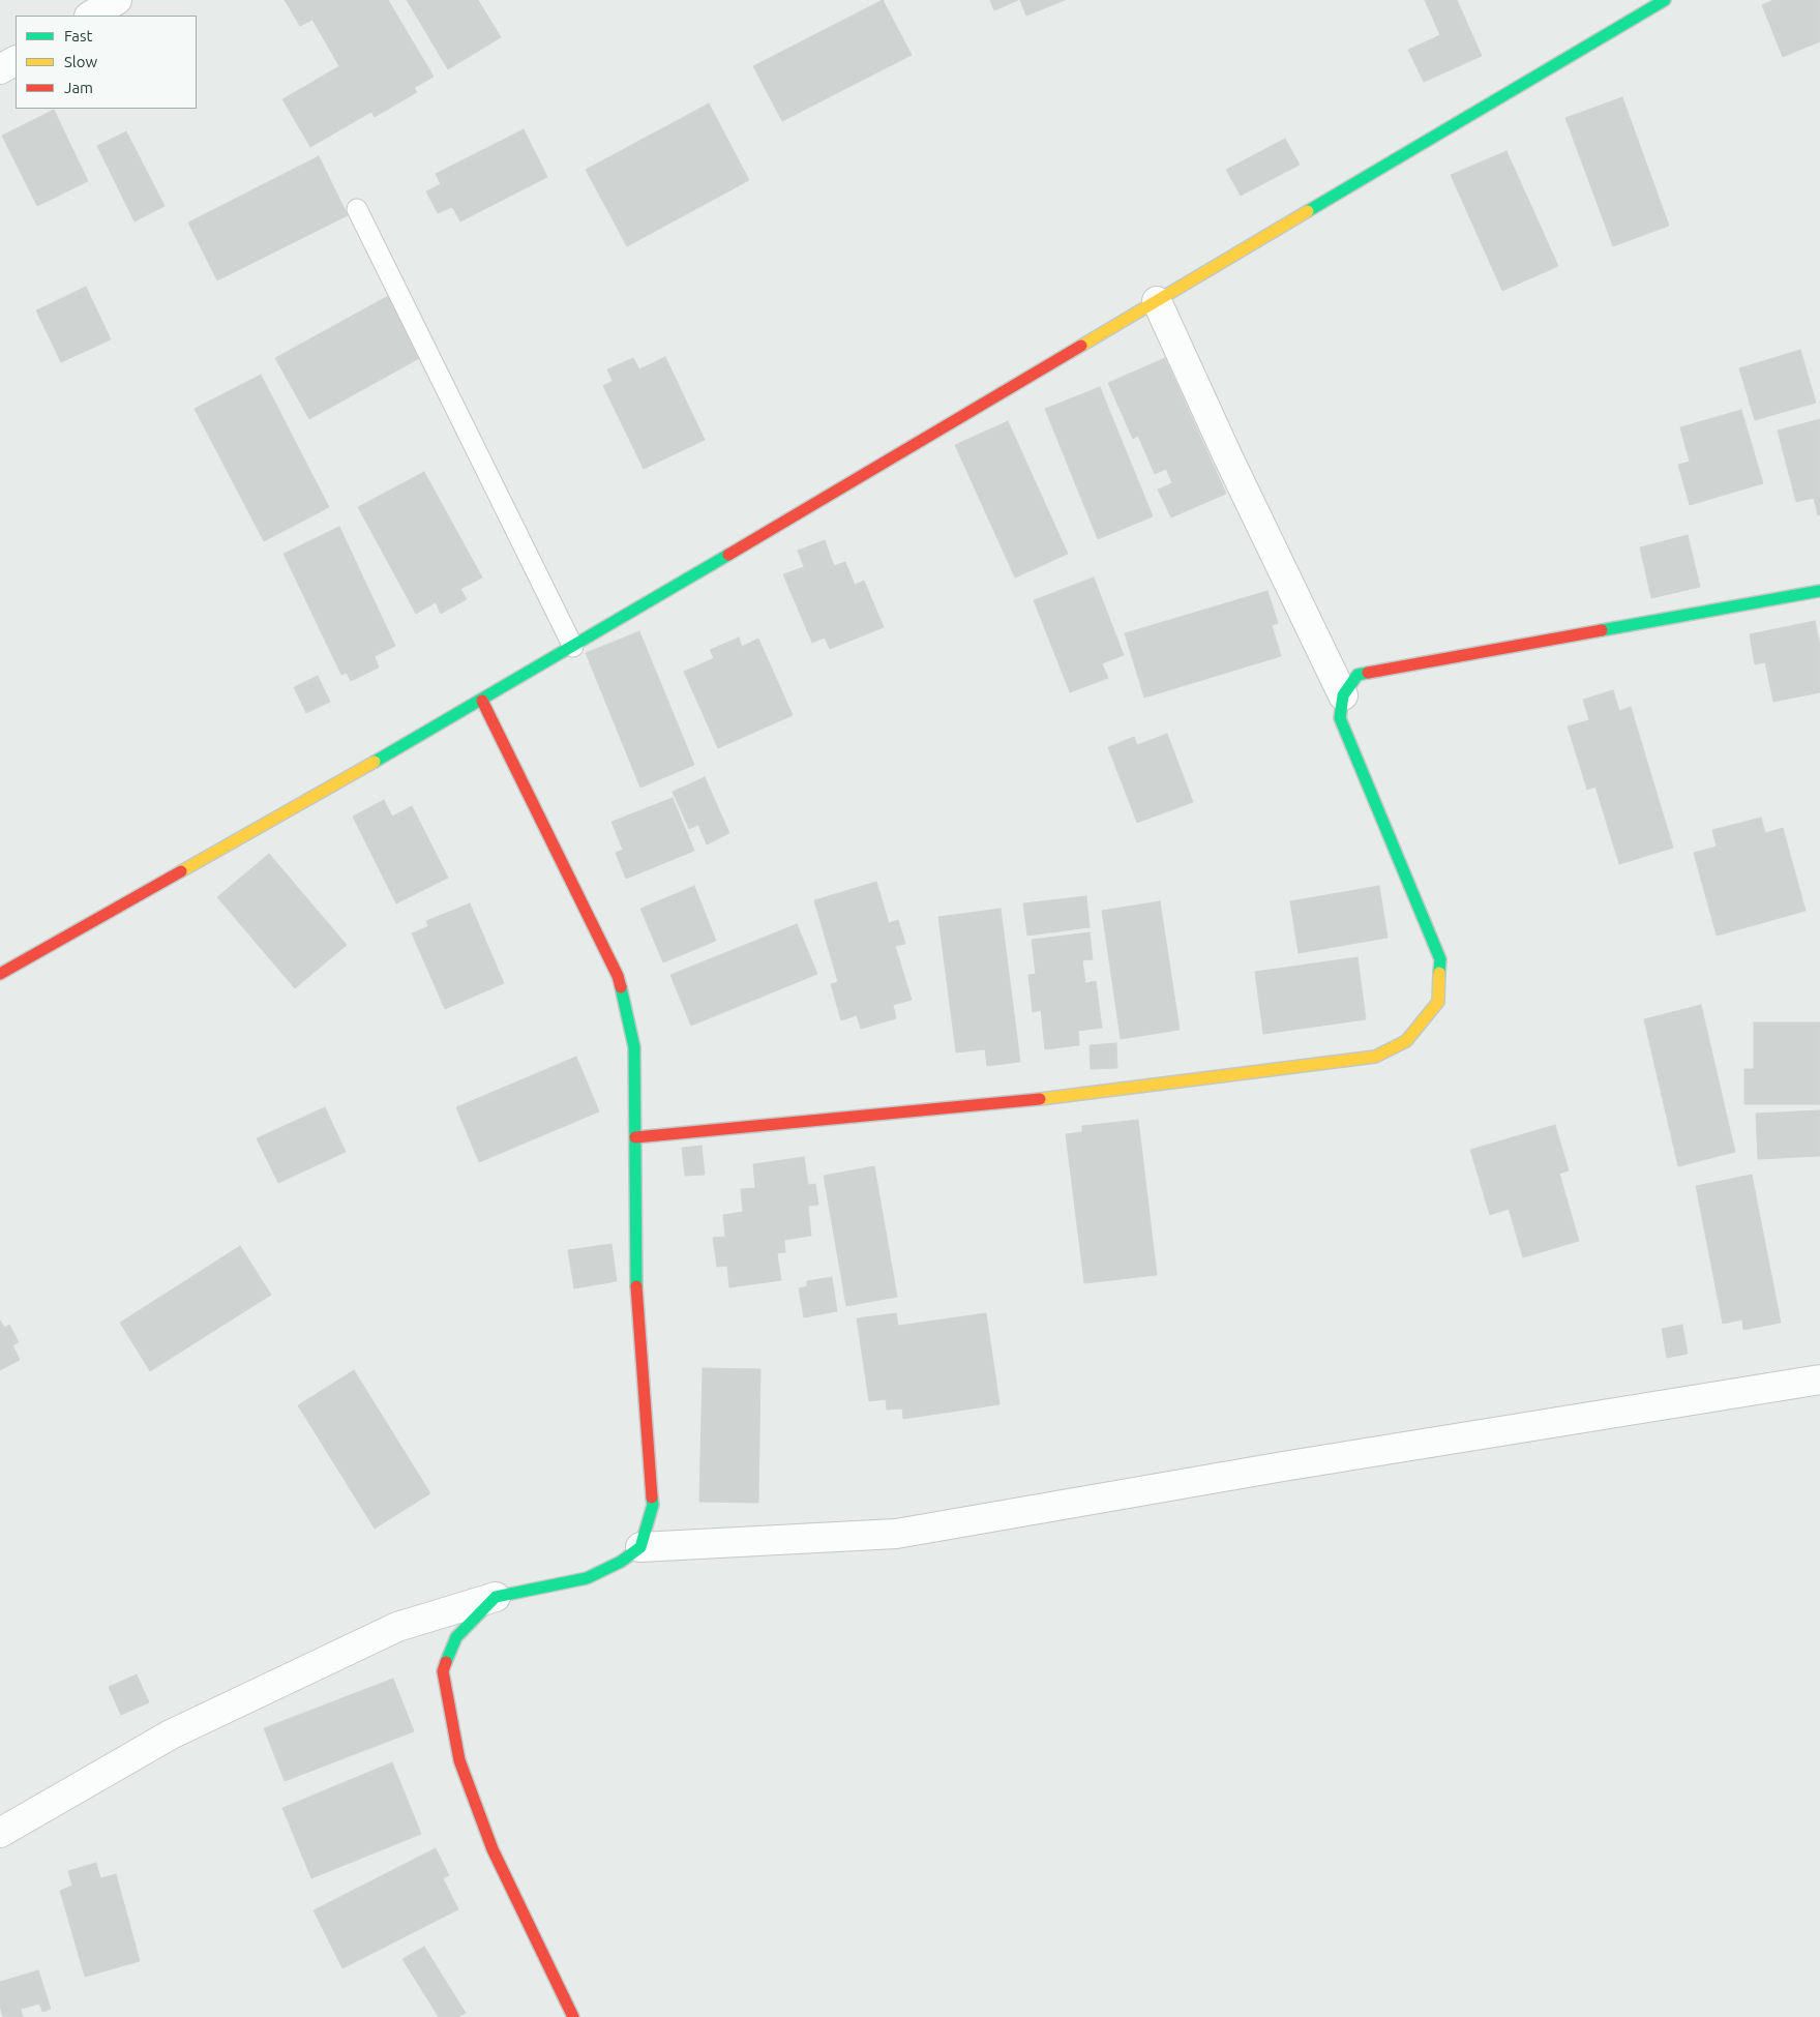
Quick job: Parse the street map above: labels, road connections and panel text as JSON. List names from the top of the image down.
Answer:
{
  "legend": ["Fast", "Slow", "Jam"]
}
